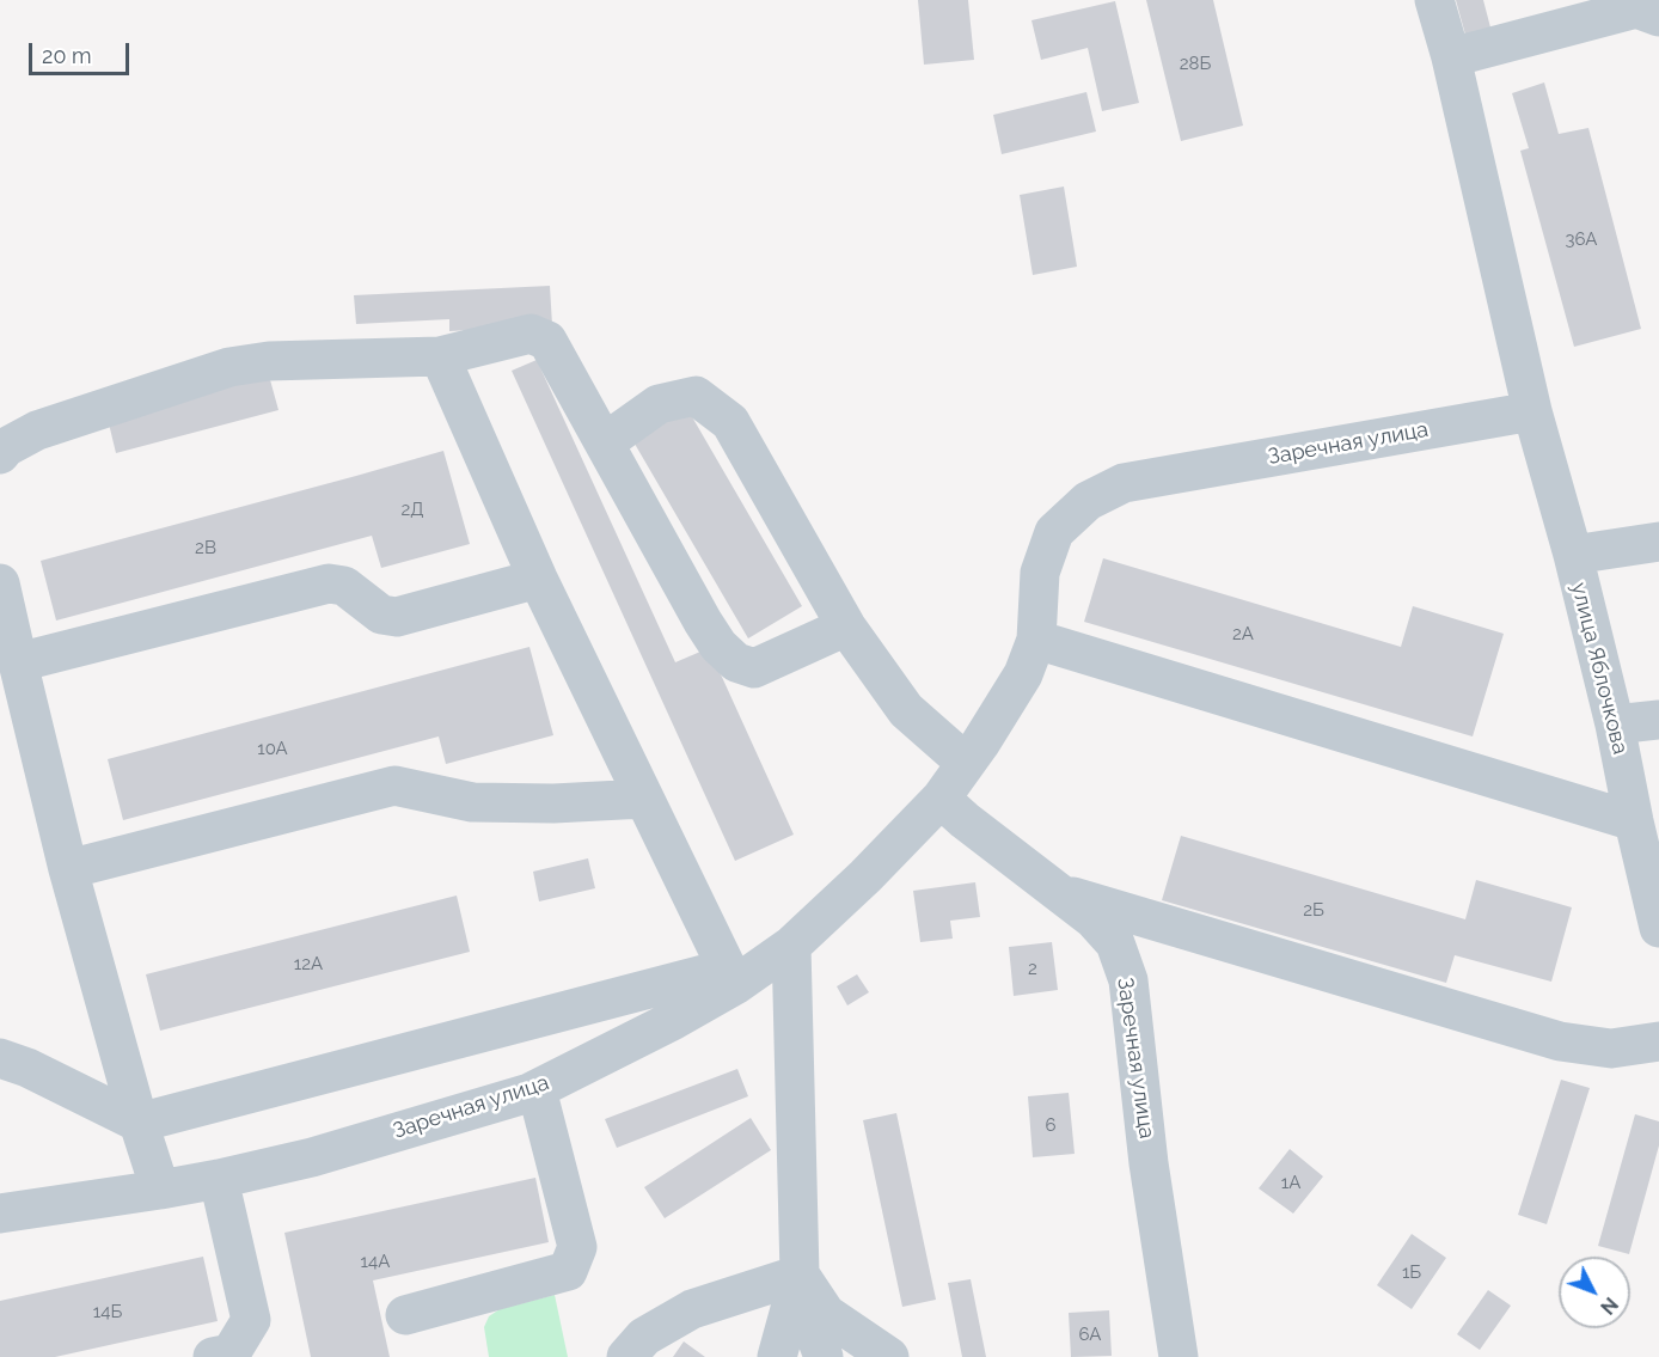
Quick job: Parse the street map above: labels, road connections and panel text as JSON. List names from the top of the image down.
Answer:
{
  "streets": {
    "street": ["Заречная улица", "улица Яблочкова"]
  },
  "crossings": [
    ["Заречная улица", "улица Яблочкова"]
  ],
  "house_numbers": [
    "28Б",
    "36А",
    "2Д",
    "2В",
    "2А",
    "10А",
    "2Б",
    "12А",
    "2",
    "6",
    "1А",
    "14А",
    "1Б",
    "14Б",
    "6А"
  ],
  "scale_bar": "20 m",
  "north": "bottom right"
}
